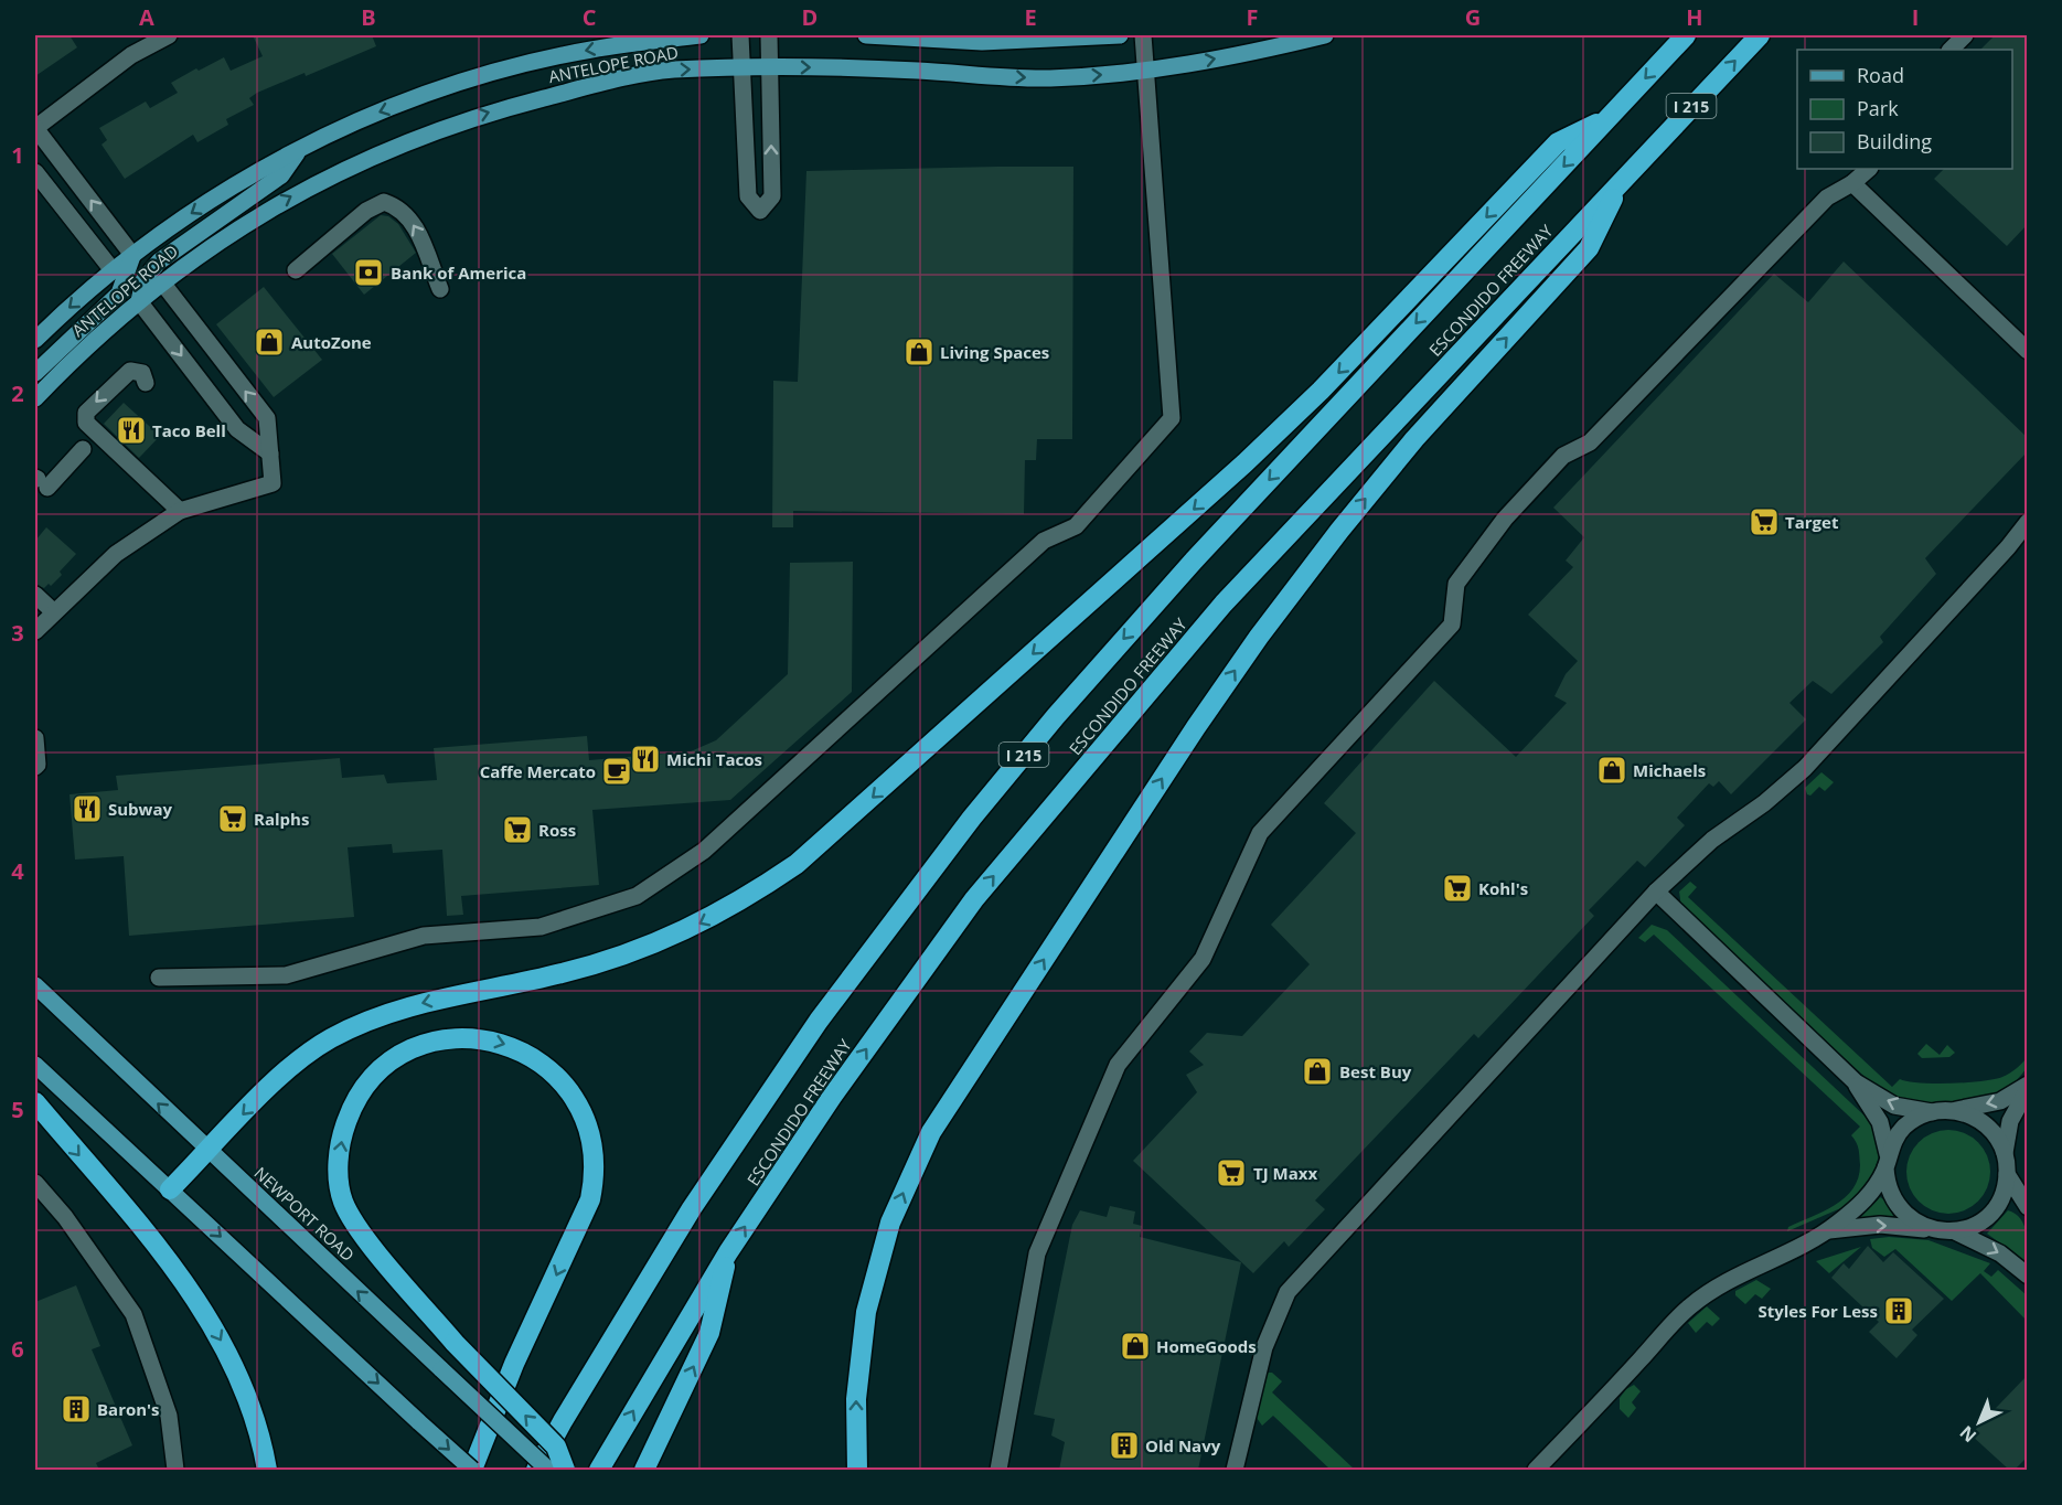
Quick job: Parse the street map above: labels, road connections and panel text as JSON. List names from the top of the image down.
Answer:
{
  "streets": {
    "highway": ["I 215", "ESCONDIDO FREEWAY"],
    "main road": ["ANTELOPE ROAD", "NEWPORT ROAD"]
  },
  "places": {
    "bank": ["Bank of America"],
    "shop": [
      "AutoZone",
      "Living Spaces",
      "Michaels",
      "Best Buy",
      "HomeGoods"
    ],
    "restaurant": ["Taco Bell", "Michi Tacos", "Subway"],
    "supermarket": [
      "Target",
      "Ralphs",
      "Ross",
      "Kohl's",
      "TJ Maxx"
    ],
    "cafe": ["Caffe Mercato"],
    "building": ["Styles For Less", "Baron's", "Old Navy"]
  },
  "legend": ["Road", "Park", "Building"],
  "north": "bottom left",
  "grid": {
    "columns": [
      "A",
      "B",
      "C",
      "D",
      "E",
      "F",
      "G",
      "H",
      "I"
    ],
    "rows": [
      "1",
      "2",
      "3",
      "4",
      "5",
      "6"
    ]
  }
}
